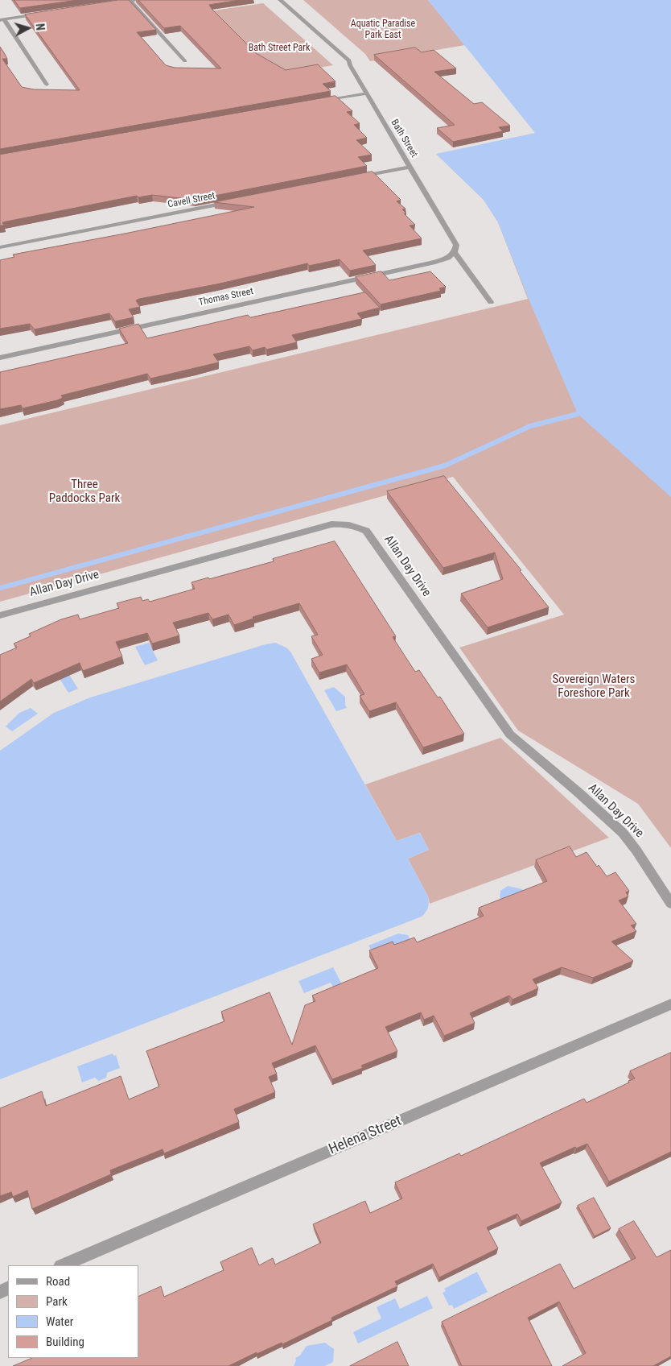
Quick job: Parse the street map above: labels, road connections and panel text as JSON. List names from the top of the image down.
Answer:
{
  "streets": {
    "street": [
      "Bath Street",
      "Cavell Street",
      "Thomas Street",
      "Allan Day Drive",
      "Helena Street"
    ]
  },
  "crossings": [
    ["Bath Street", "Thomas Street"]
  ],
  "parks": [
    "Aquatic Paradise Park East",
    "Bath Street Park",
    "Three Paddocks Park",
    "Sovereign Waters Foreshore Park"
  ],
  "legend": [
    "Road",
    "Park",
    "Water",
    "Building"
  ],
  "north": "right"
}
